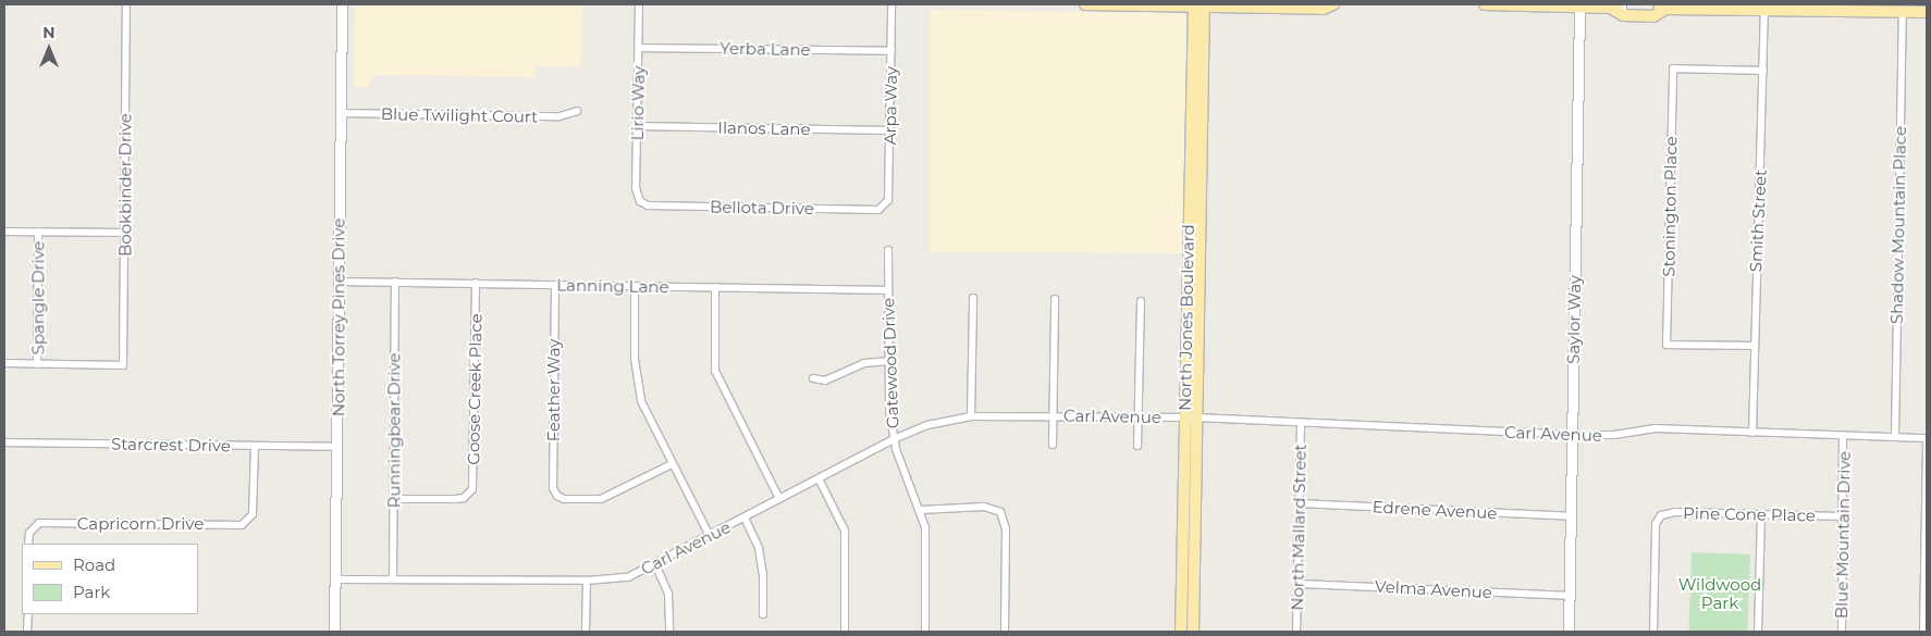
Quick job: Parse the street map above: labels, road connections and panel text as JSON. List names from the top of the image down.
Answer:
{
  "streets": {
    "main road": ["North Torrey Pines Drive", "North Jones Boulevard", "Saylor Way"],
    "street": [
      "Yerba Lane",
      "Lirio Way",
      "Arpa Way",
      "Blue Twilight Court",
      "Ilanos Lane",
      "Bookbinder Drive",
      "Stonington Place",
      "Bellota Drive",
      "Smith Street",
      "Shadow Mountain Place",
      "Lanning Lane",
      "Spangle Drive",
      "Gatewood Drive",
      "Goose Creek Place",
      "Feather Way",
      "Carl Avenue",
      "Runningbear Drive",
      "Starcrest Drive",
      "Edrene Avenue",
      "Pine Cone Place",
      "Capricorn Drive",
      "North Mallard Street",
      "Blue Mountain Drive",
      "Velma Avenue"
    ]
  },
  "crossings": [
    ["Yerba Lane", "Lirio Way"],
    ["Yerba Lane", "Arpa Way"],
    ["Lirio Way", "Ilanos Lane"],
    ["Lirio Way", "Bellota Drive"],
    ["Arpa Way", "Ilanos Lane"],
    ["Arpa Way", "Bellota Drive"],
    ["Blue Twilight Court", "North Torrey Pines Drive"],
    ["Bookbinder Drive", "Spangle Drive"],
    ["Stonington Place", "Smith Street"],
    ["Smith Street", "Carl Avenue"],
    ["Shadow Mountain Place", "Carl Avenue"],
    ["Lanning Lane", "North Torrey Pines Drive"],
    ["Lanning Lane", "Gatewood Drive"],
    ["Lanning Lane", "Goose Creek Place"],
    ["Lanning Lane", "Feather Way"],
    ["Lanning Lane", "Runningbear Drive"],
    ["North Torrey Pines Drive", "Carl Avenue"],
    ["North Torrey Pines Drive", "Starcrest Drive"],
    ["North Jones Boulevard", "Carl Avenue"],
    ["Saylor Way", "Carl Avenue"],
    ["Saylor Way", "Edrene Avenue"],
    ["Saylor Way", "Velma Avenue"],
    ["Gatewood Drive", "Carl Avenue"],
    ["Goose Creek Place", "Runningbear Drive"],
    ["Carl Avenue", "Runningbear Drive"],
    ["Carl Avenue", "North Mallard Street"],
    ["Carl Avenue", "Blue Mountain Drive"],
    ["Starcrest Drive", "Capricorn Drive"],
    ["Edrene Avenue", "North Mallard Street"],
    ["Pine Cone Place", "Blue Mountain Drive"],
    ["North Mallard Street", "Velma Avenue"]
  ],
  "parks": ["Wildwood Park"],
  "legend": ["Road", "Park"],
  "north": "top"
}
